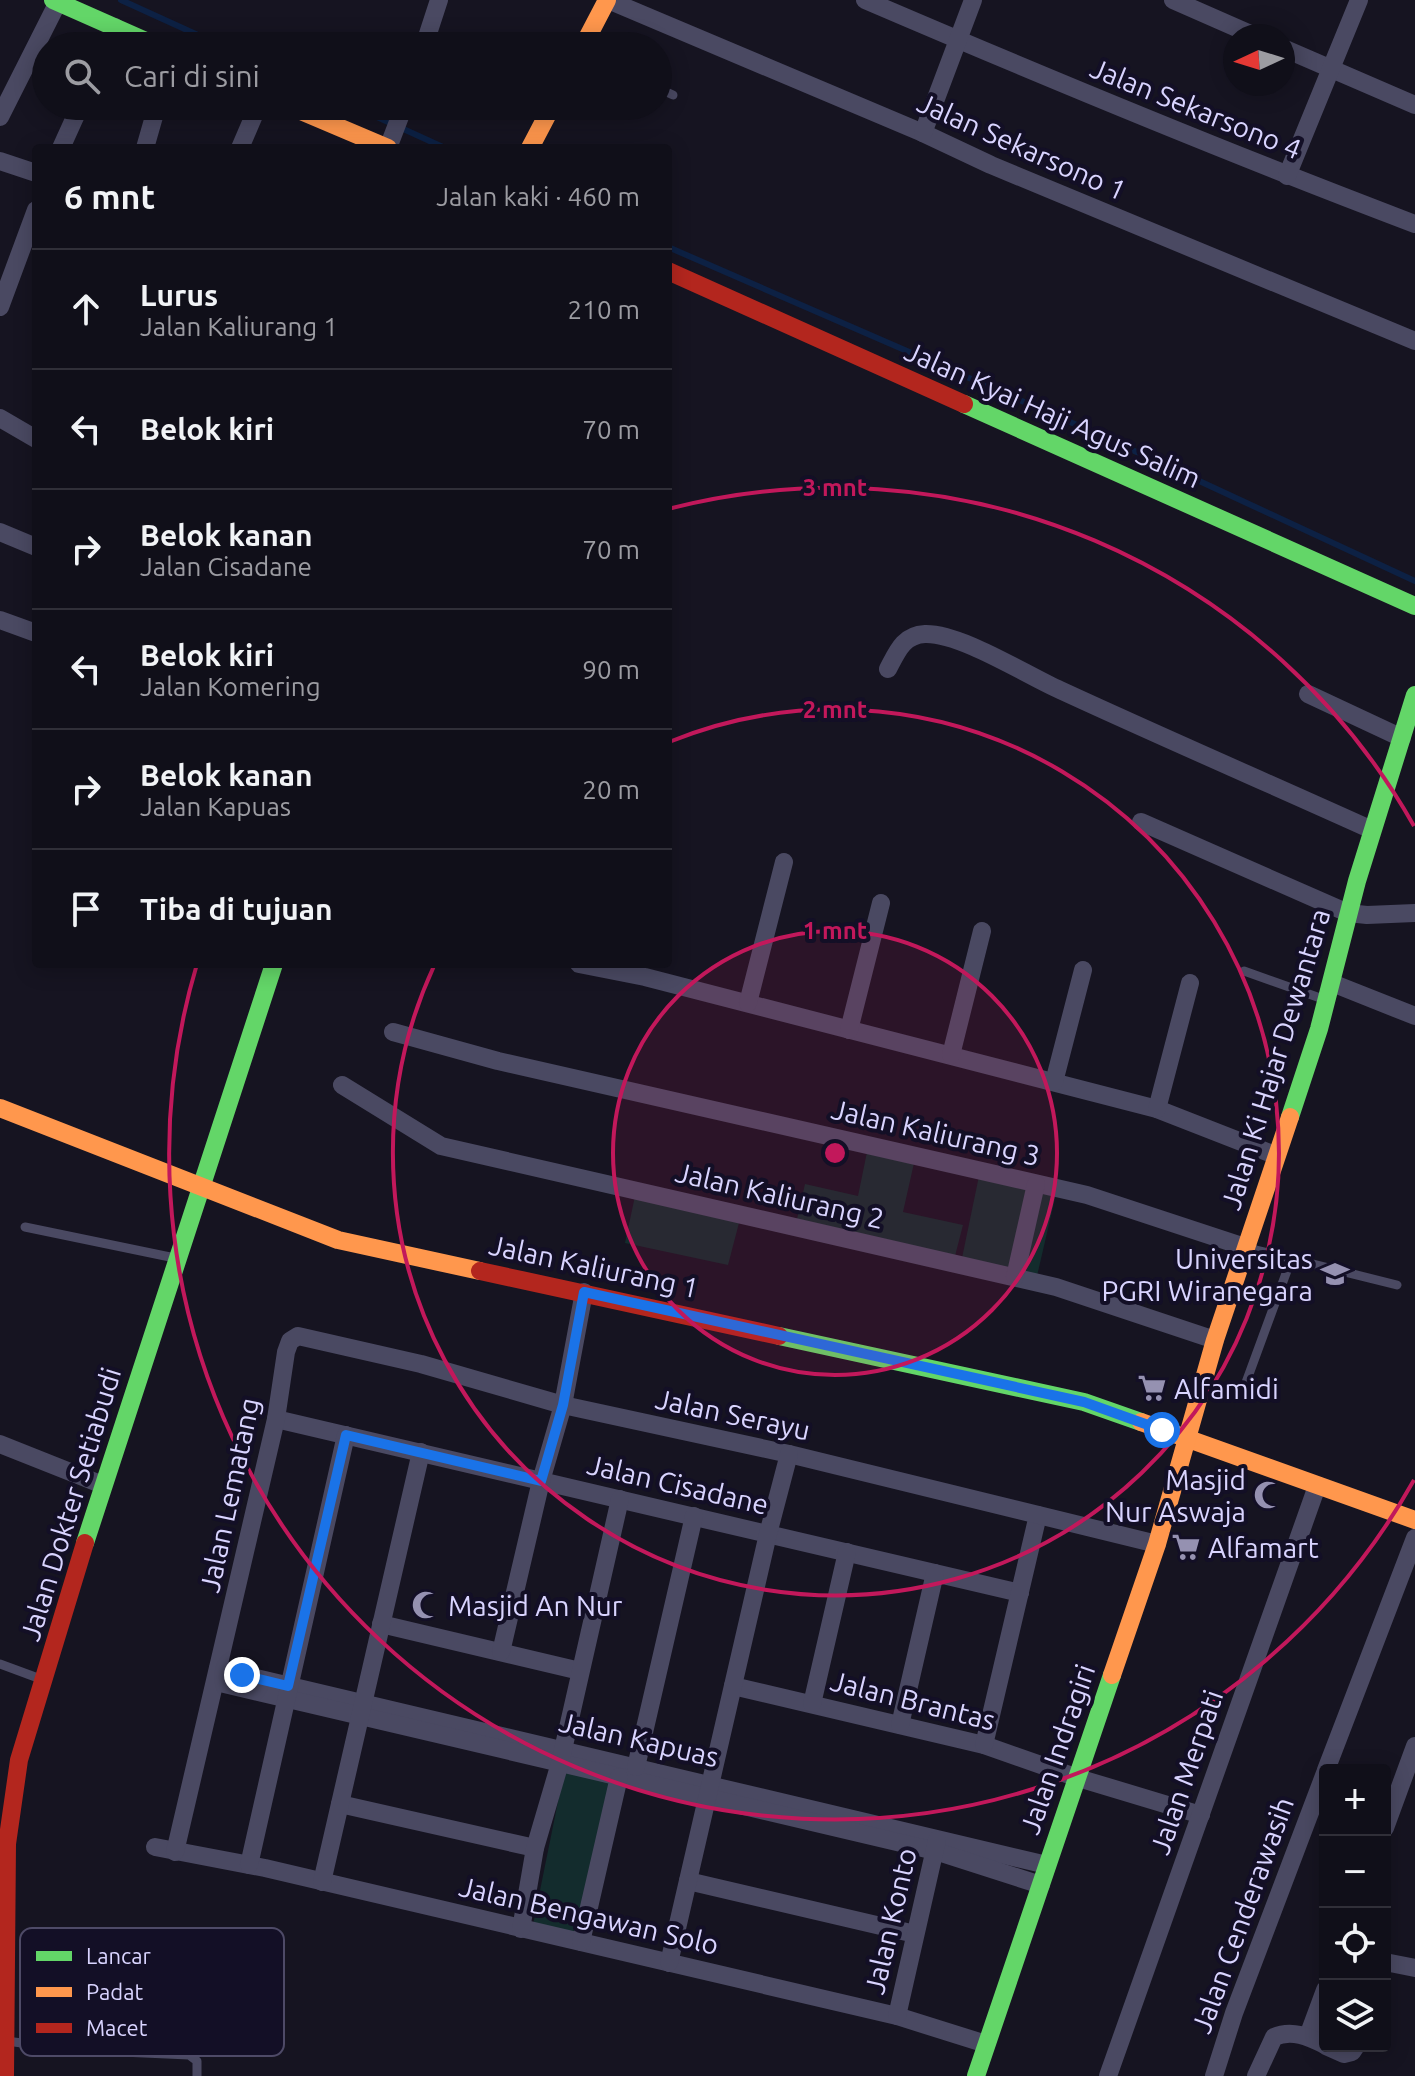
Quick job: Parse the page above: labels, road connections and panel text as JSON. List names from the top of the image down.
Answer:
{
  "streets": {
    "main road": [
      "Jalan Kyai Haji Agus Salim",
      "Jalan Ki Hajar Dewantara",
      "Jalan Kaliurang 1",
      "Jalan Dokter Setiabudi",
      "Jalan Indragiri"
    ],
    "street": [
      "Jalan Sekarsono 4",
      "Jalan Sekarsono 1",
      "Jalan Kaliurang 3",
      "Jalan Kaliurang 2",
      "Jalan Serayu",
      "Jalan Cisadane",
      "Jalan Lematang",
      "Jalan Brantas",
      "Jalan Kapuas",
      "Jalan Merpati",
      "Jalan Bengawan Solo",
      "Jalan Cenderawasih",
      "Jalan Konto"
    ]
  },
  "crossings": [
    ["Jalan Ki Hajar Dewantara", "Jalan Kaliurang 3"],
    ["Jalan Ki Hajar Dewantara", "Jalan Kaliurang 2"],
    ["Jalan Ki Hajar Dewantara", "Jalan Kaliurang 1"],
    ["Jalan Ki Hajar Dewantara", "Jalan Indragiri"],
    ["Jalan Kaliurang 1", "Jalan Dokter Setiabudi"],
    ["Jalan Kaliurang 1", "Jalan Indragiri"],
    ["Jalan Kaliurang 1", "Jalan Merpati"],
    ["Jalan Serayu", "Jalan Lematang"],
    ["Jalan Serayu", "Jalan Indragiri"],
    ["Jalan Cisadane", "Jalan Lematang"],
    ["Jalan Lematang", "Jalan Kapuas"],
    ["Jalan Lematang", "Jalan Bengawan Solo"],
    ["Jalan Brantas", "Jalan Indragiri"],
    ["Jalan Brantas", "Jalan Merpati"],
    ["Jalan Kapuas", "Jalan Indragiri"],
    ["Jalan Kapuas", "Jalan Konto"],
    ["Jalan Indragiri", "Jalan Bengawan Solo"],
    ["Jalan Bengawan Solo", "Jalan Konto"]
  ],
  "places": {
    "school or university": ["Universitas PGRI Wiranegara"],
    "supermarket": ["Alfamidi", "Alfamart"],
    "mosque": ["Masjid Nur Aswaja", "Masjid An Nur"]
  },
  "legend": ["Lancar", "Padat", "Macet"],
  "north": "left",
  "page": {
    "search": "Cari di sini",
    "heading": ["6 mnt", "Jalan kaki · 460 m"],
    "list": [
      ["Lurus", "Jalan Kaliurang 1", "210 m"],
      ["Belok kiri", "70 m"],
      ["Belok kanan", "Jalan Cisadane", "70 m"],
      ["Belok kiri", "Jalan Komering", "90 m"],
      ["Belok kanan", "Jalan Kapuas", "20 m"],
      "Tiba di tujuan"
    ],
    "map_buttons": ["+", "−"]
  },
  "rings": ["3 mnt", "2 mnt", "1 mnt"]
}
